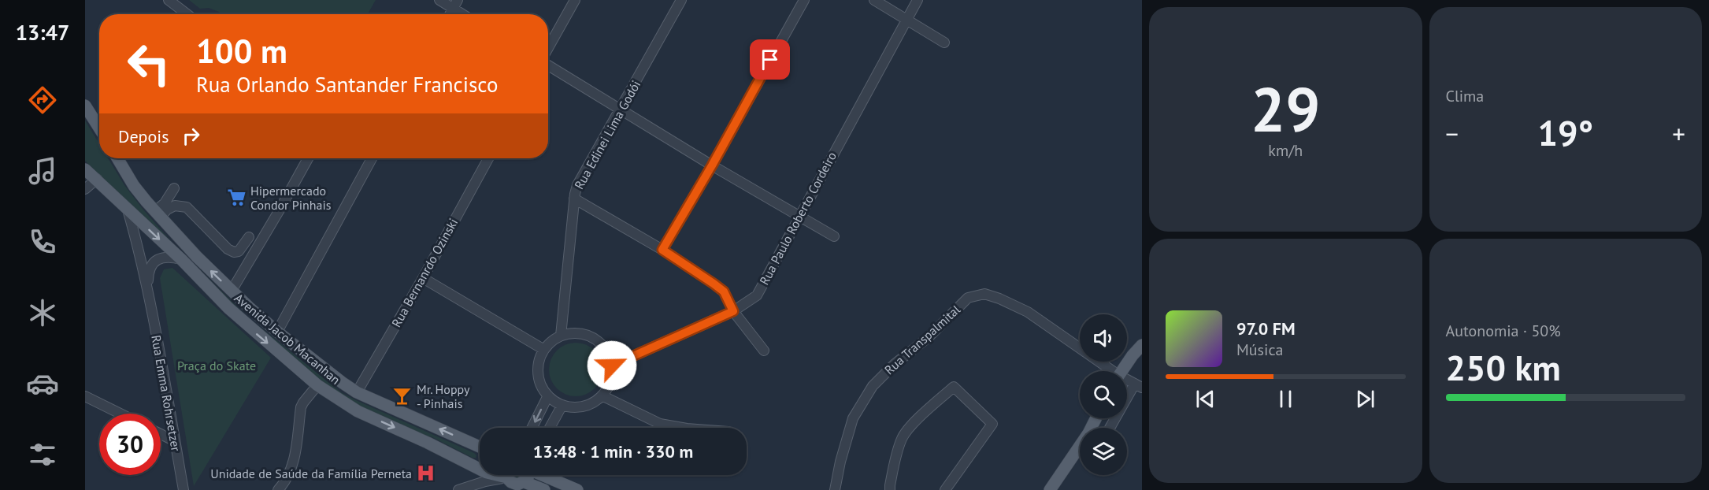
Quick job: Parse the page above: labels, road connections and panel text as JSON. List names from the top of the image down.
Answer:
{
  "streets": {
    "main road": ["Avenida Jacob Macanhan"],
    "street": [
      "Rua Edinei Lima Godói",
      "Rua Paulo Roberto Cordeiro",
      "Rua Bernanrdo Ozinski",
      "Rua Transpalmital",
      "Rua Emma Rohrsetzer"
    ]
  },
  "crossings": [
    ["Rua Edinei Lima Godói", "Rua Paulo Roberto Cordeiro"],
    ["Rua Bernanrdo Ozinski", "Avenida Jacob Macanhan"],
    ["Avenida Jacob Macanhan", "Rua Emma Rohrsetzer"]
  ],
  "parks": ["Praça do Skate"],
  "places": {
    "supermarket": ["Hipermercado Condor Pinhais"],
    "bar": ["Mr. Hoppy - Pinhais"],
    "hospital": ["Unidade de Saúde da Família Perneta"]
  },
  "page": {
    "tabs": "13:47",
    "tile": [
      ["29", "km/h"],
      "Clima",
      ["Autonomia · 50%", "250 km"]
    ],
    "turn": ["100 m", "Rua Orlando Santander Francisco"],
    "then": "Depois",
    "heat": ["−", "19°", "+"],
    "song": ["97.0 FM", "Música"],
    "limit": "30",
    "trip": "13:48 · 1 min · 330 m"
  }
}
